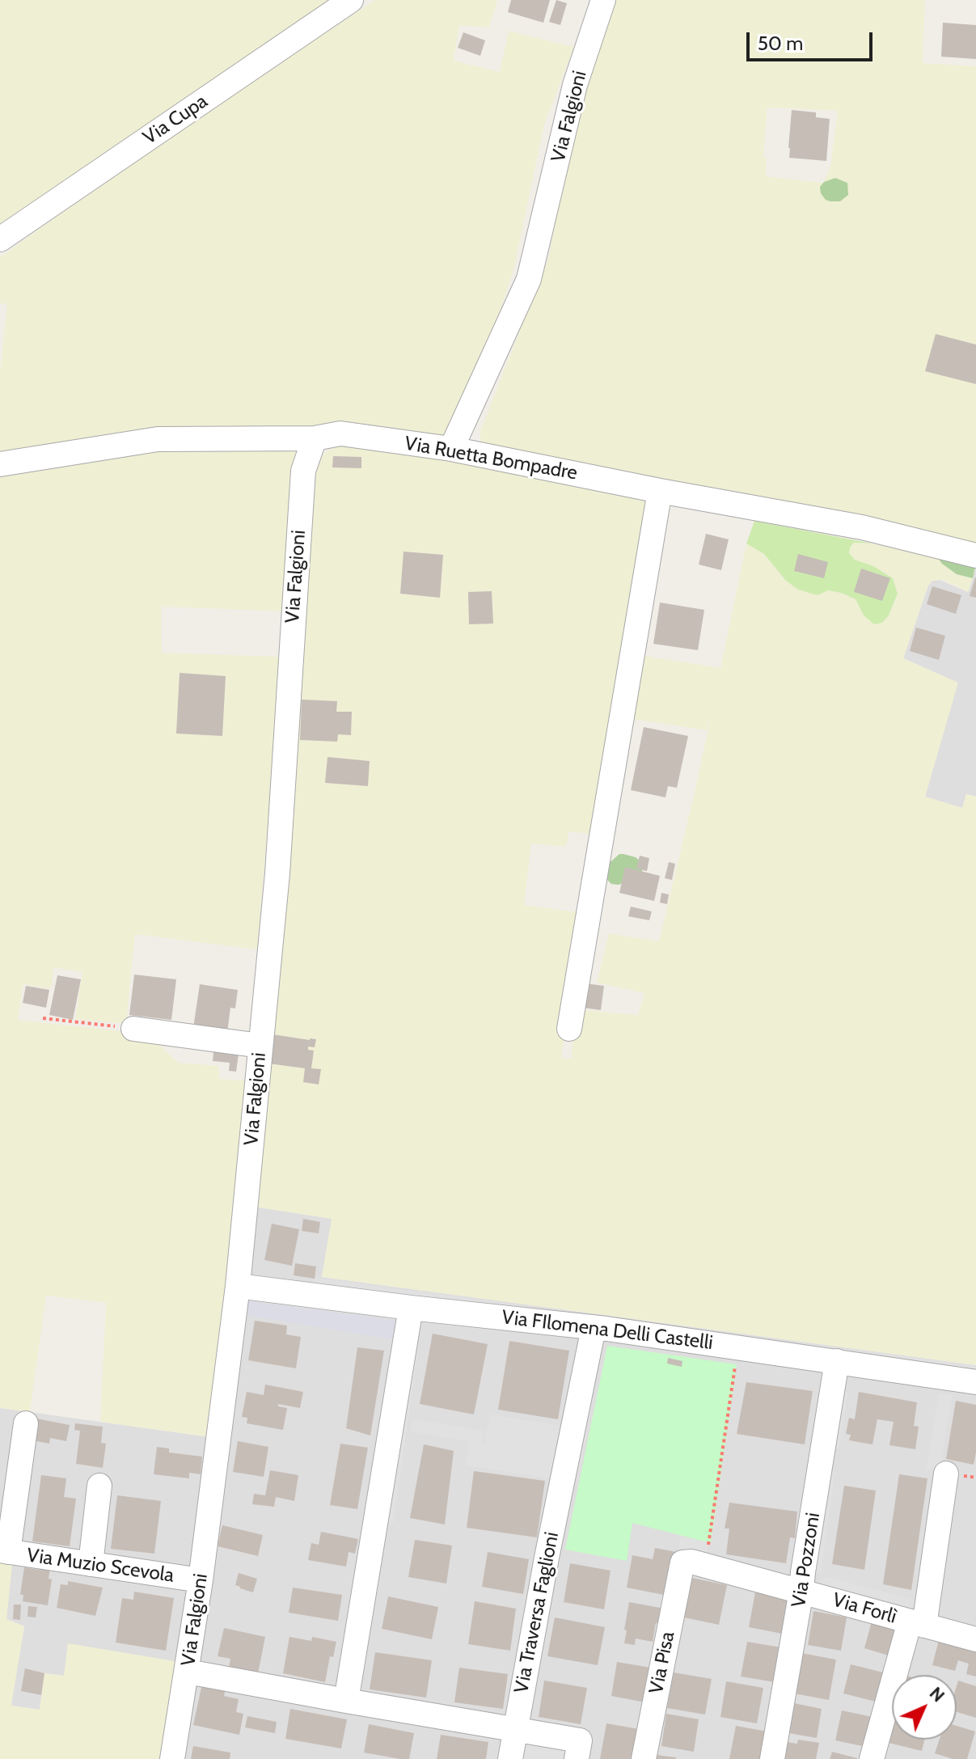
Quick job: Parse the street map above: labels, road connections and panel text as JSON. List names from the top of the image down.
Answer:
{
  "streets": {
    "street": [
      "Via Falgioni",
      "Via Cupa",
      "Via Ruetta Bompadre",
      "Via FIlomena Delli Castelli",
      "Via Pozzoni",
      "Via Muzio Scevola",
      "Via Forlì",
      "Via Traversa Faglioni",
      "Via Pisa"
    ]
  },
  "crossings": [
    ["Via Falgioni", "Via Ruetta Bompadre"],
    ["Via Falgioni", "Via FIlomena Delli Castelli"],
    ["Via Falgioni", "Via Muzio Scevola"],
    ["Via FIlomena Delli Castelli", "Via Pozzoni"],
    ["Via FIlomena Delli Castelli", "Via Traversa Faglioni"],
    ["Via Pozzoni", "Via Forlì"],
    ["Via Forlì", "Via Pisa"]
  ],
  "scale_bar": "50 m",
  "north": "top right"
}
